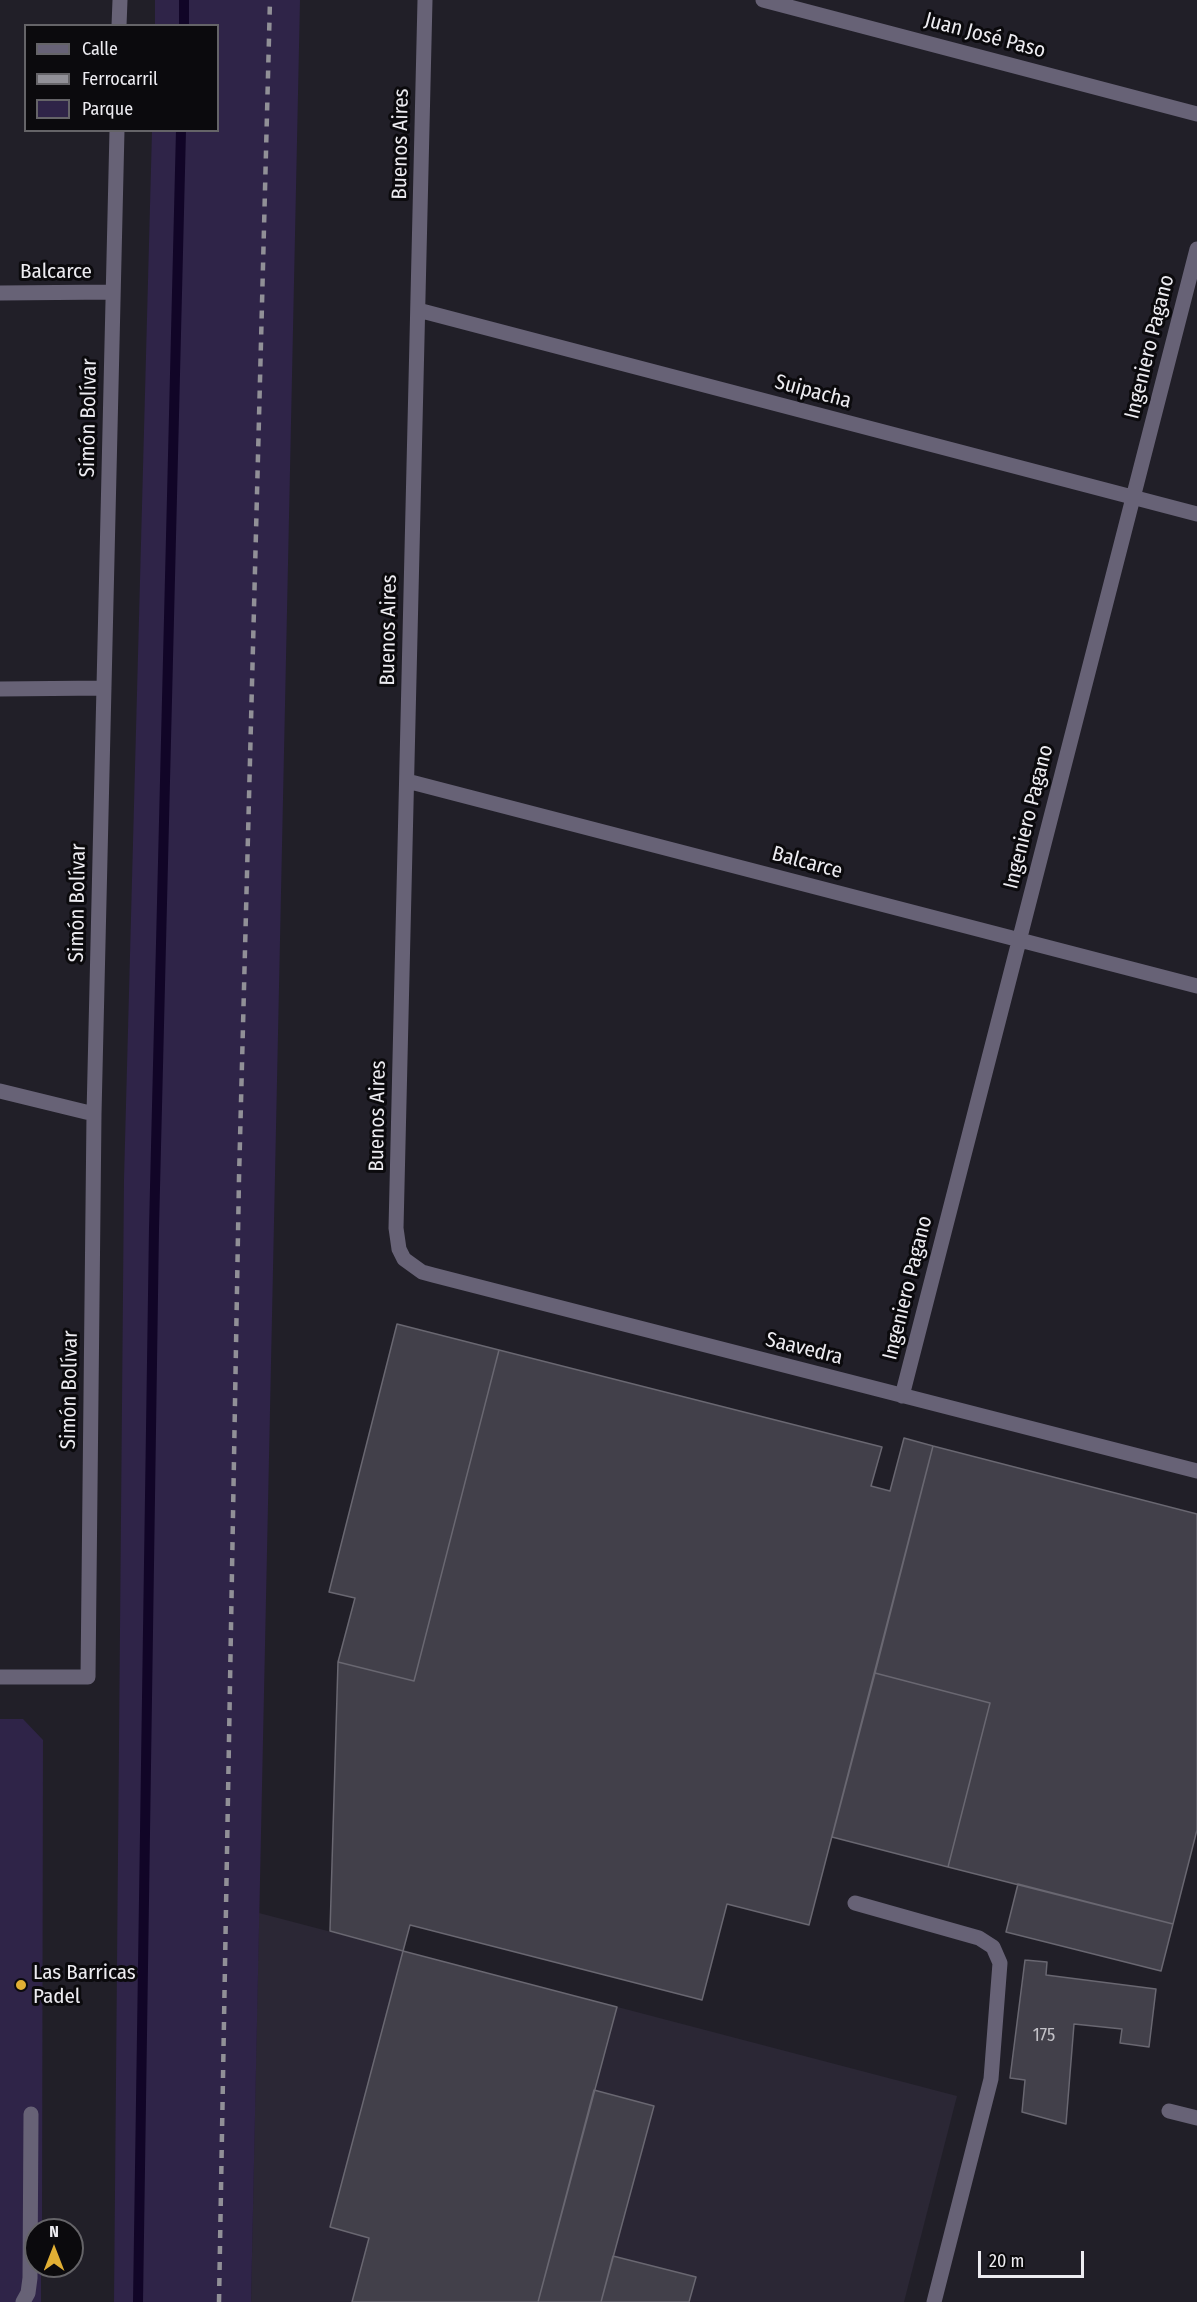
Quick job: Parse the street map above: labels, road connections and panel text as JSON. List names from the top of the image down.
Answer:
{
  "streets": {
    "street": [
      "Juan José Paso",
      "Buenos Aires",
      "Balcarce",
      "Ingeniero Pagano",
      "Suipacha",
      "Simón Bolívar",
      "Saavedra"
    ]
  },
  "crossings": [
    ["Buenos Aires", "Balcarce"],
    ["Buenos Aires", "Suipacha"],
    ["Buenos Aires", "Saavedra"],
    ["Balcarce", "Ingeniero Pagano"],
    ["Balcarce", "Simón Bolívar"],
    ["Ingeniero Pagano", "Suipacha"],
    ["Ingeniero Pagano", "Saavedra"]
  ],
  "places": ["Las Barricas Padel"],
  "house_numbers": ["175"],
  "legend": ["Calle", "Ferrocarril", "Parque"],
  "scale_bar": "20 m",
  "north": "top"
}
